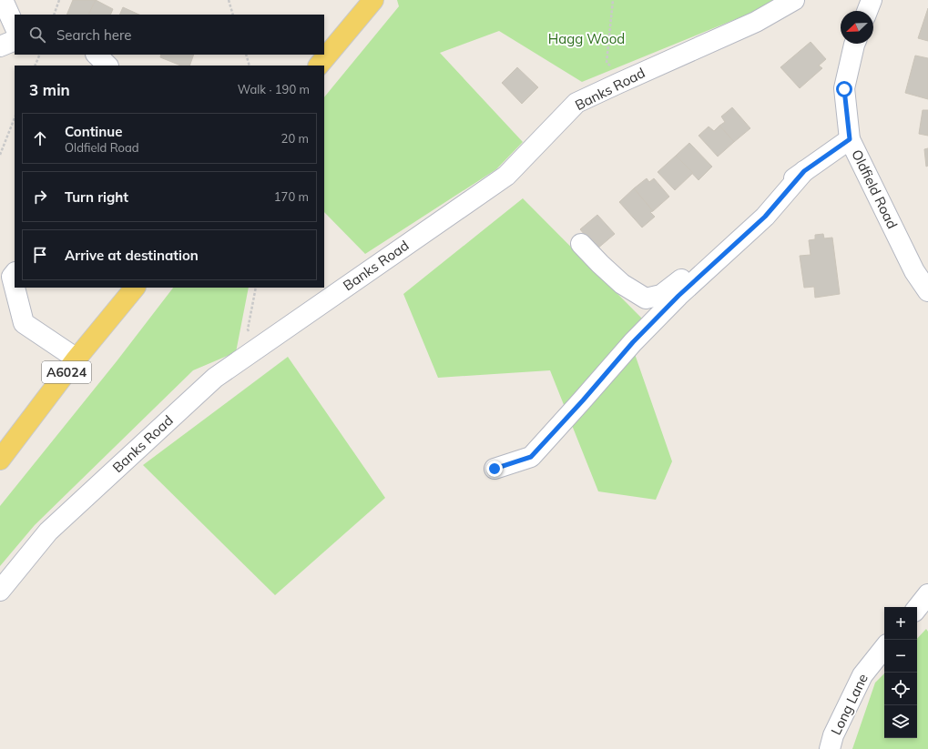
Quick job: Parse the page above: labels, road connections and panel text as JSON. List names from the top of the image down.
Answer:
{
  "streets": {
    "main road": ["A6024"],
    "street": ["Banks Road", "Oldfield Road", "Long Lane"]
  },
  "parks": ["Hagg Wood"],
  "north": "bottom left",
  "page": {
    "search": "Search here",
    "heading": ["3 min", "Walk · 190 m"],
    "list": [
      ["Continue", "Oldfield Road", "20 m"],
      ["Turn right", "170 m"],
      "Arrive at destination"
    ],
    "map_buttons": ["+", "−"]
  }
}
